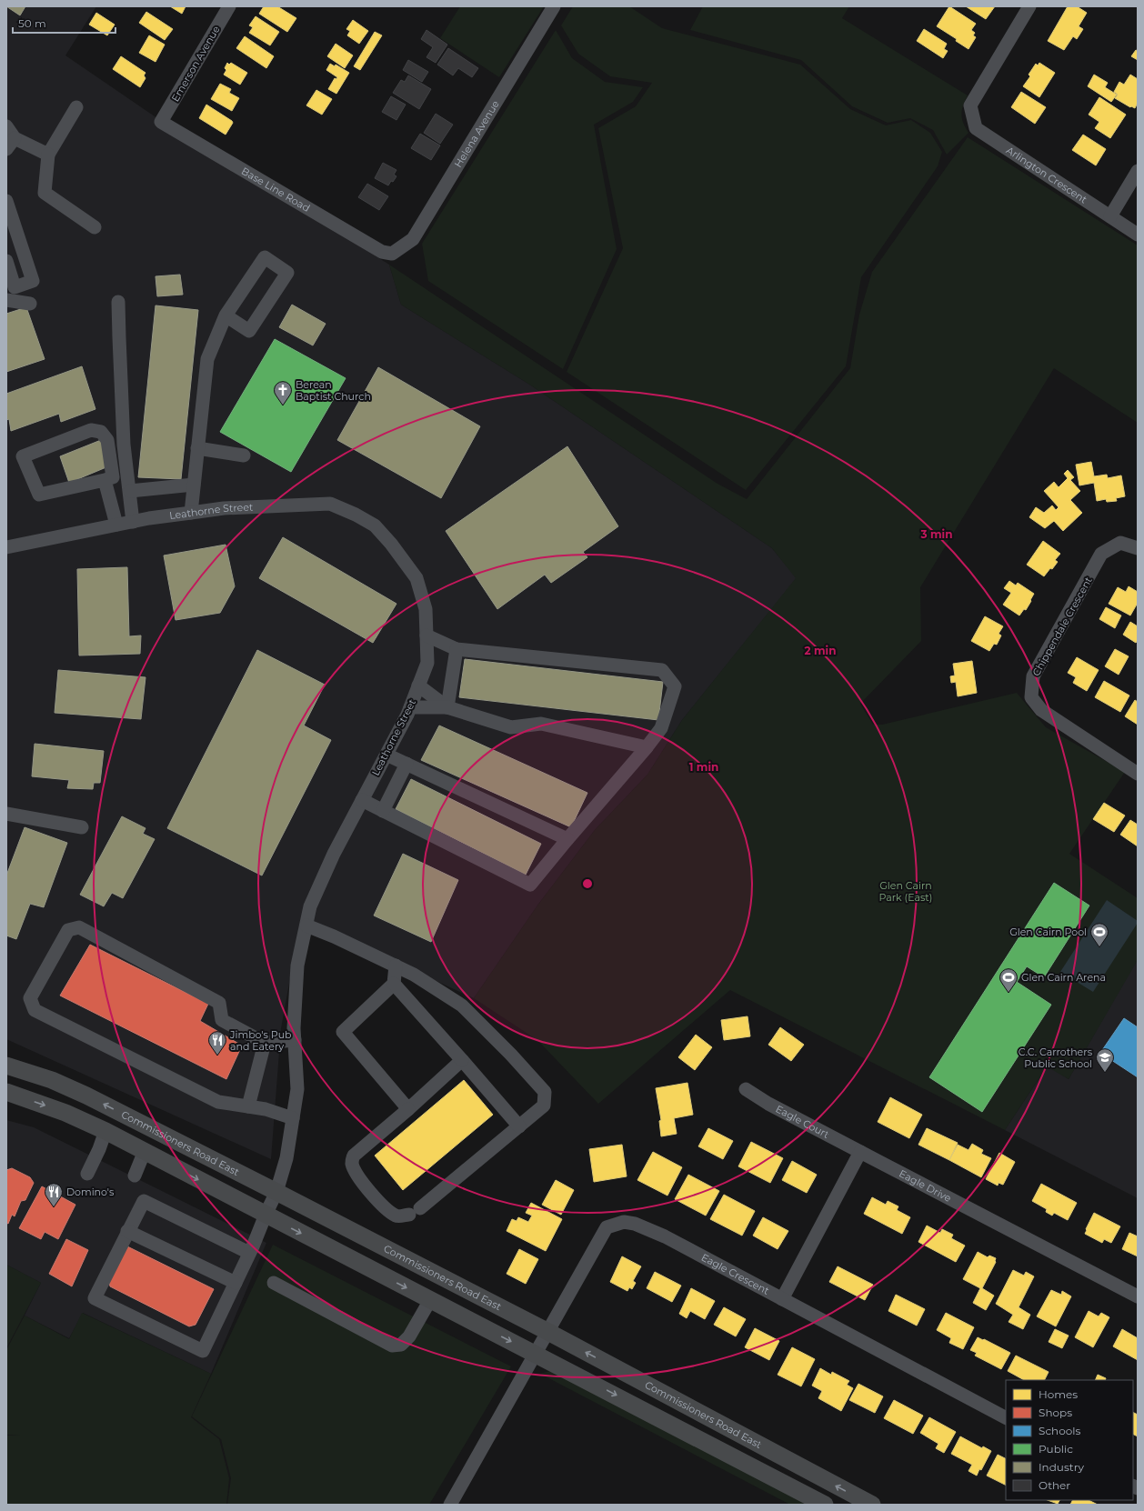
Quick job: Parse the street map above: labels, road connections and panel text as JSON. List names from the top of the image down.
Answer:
{
  "streets": {
    "main road": ["Commissioners Road East"],
    "street": [
      "Emerson Avenue",
      "Helena Avenue",
      "Arlington Crescent",
      "Base Line Road",
      "Leathorne Street",
      "Chippendale Crescent",
      "Eagle Court",
      "Eagle Drive",
      "Eagle Crescent"
    ]
  },
  "crossings": [
    ["Emerson Avenue", "Base Line Road"],
    ["Helena Avenue", "Base Line Road"],
    ["Leathorne Street", "Commissioners Road East"],
    ["Eagle Court", "Eagle Drive"],
    ["Commissioners Road East", "Eagle Crescent"]
  ],
  "parks": ["Glen Cairn Park (East)"],
  "places": {
    "church": ["Berean Baptist Church"],
    "sports": ["Glen Cairn Pool", "Glen Cairn Arena"],
    "restaurant": ["Jimbo's Pub and Eatery", "Domino's"],
    "school or university": ["C.C. Carrothers Public School"]
  },
  "legend": [
    "Homes",
    "Shops",
    "Schools",
    "Public",
    "Industry",
    "Other"
  ],
  "scale_bar": "50 m",
  "rings": ["3 min", "2 min", "1 min"]
}
